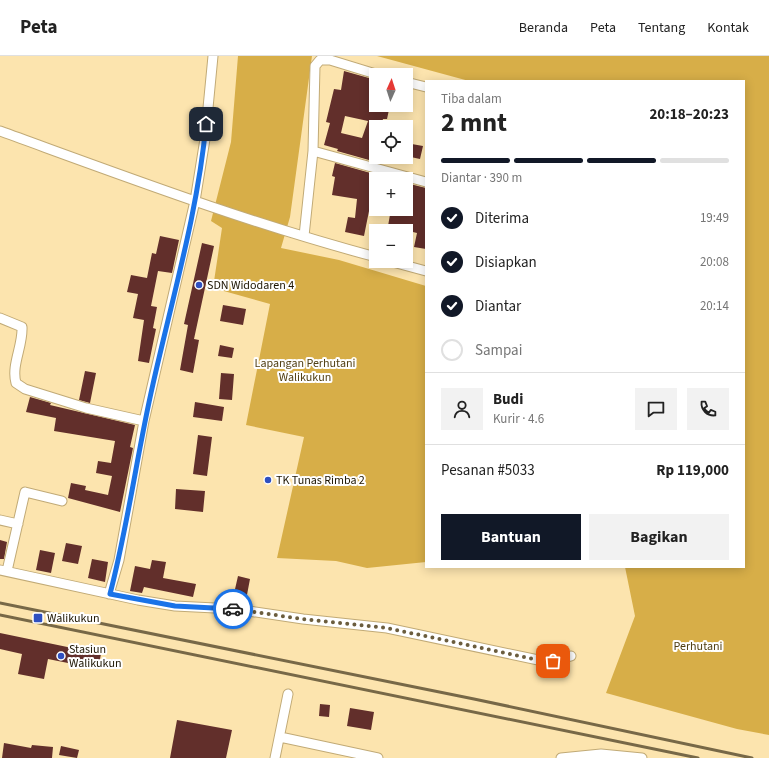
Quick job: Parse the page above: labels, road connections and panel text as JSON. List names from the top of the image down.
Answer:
{
  "parks": ["Lapangan Perhutani Walikukun", "Perhutani"],
  "places": {
    "other": ["SDN Widodaren 4", "TK Tunas Rimba 2", "Stasiun Walikukun"],
    "transit": ["Walikukun"]
  },
  "north": "top",
  "page": {
    "header": "Peta",
    "nav": [
      "Beranda",
      "Peta",
      "Tentang",
      "Kontak"
    ],
    "map_buttons": ["+", "−"],
    "heading": ["2 mnt", "Tiba dalam", "20:18–20:23"],
    "panel": [
      "Budi",
      "Kurir · 4.6",
      "Pesanan #5033",
      "Rp 119,000"
    ],
    "bar": "Diantar · 390 m",
    "list": [
      ["Diterima", "19:49"],
      ["Disiapkan", "20:08"],
      ["Diantar", "20:14"],
      "Sampai"
    ],
    "buttons": ["Bantuan", "Bagikan"]
  }
}
